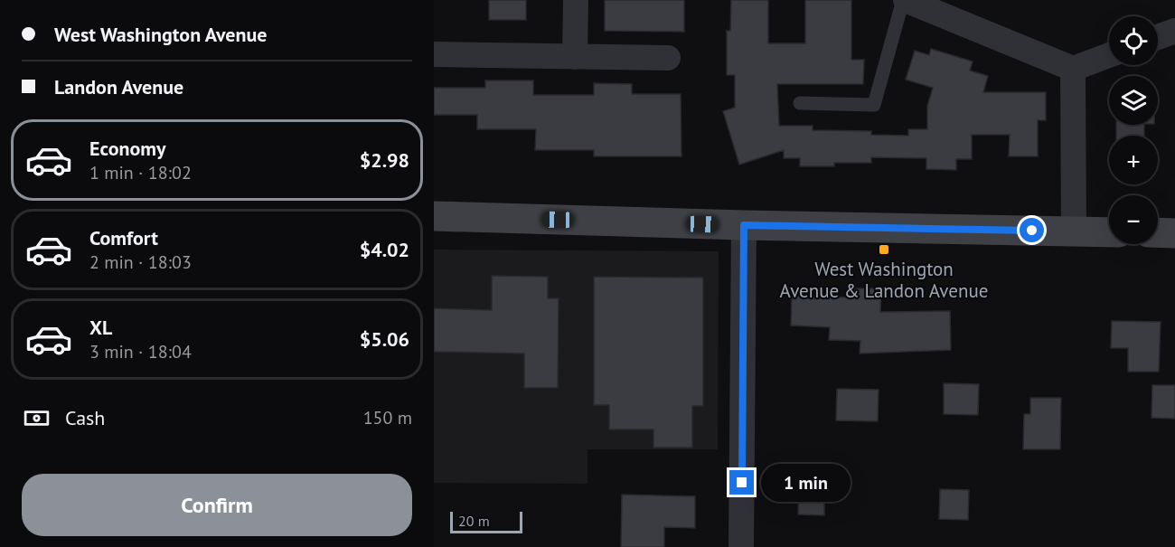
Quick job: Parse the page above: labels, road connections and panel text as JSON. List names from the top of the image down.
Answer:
{
  "places": {
    "transit": ["West Washington Avenue & Landon Avenue"]
  },
  "scale_bar": "20 m",
  "page": {
    "banner": ["West Washington Avenue", "Landon Avenue"],
    "map_buttons": ["+", "−"],
    "list": [
      {
        "name": "Economy",
        "note": "1 min · 18:02",
        "value": "$2.98"
      },
      {
        "name": "Comfort",
        "note": "2 min · 18:03",
        "value": "$4.02"
      },
      {
        "name": "XL",
        "note": "3 min · 18:04",
        "value": "$5.06"
      }
    ],
    "pay": ["Cash", "150 m"],
    "buttons": "Confirm",
    "bubble": "1 min",
    "scale": "20 m"
  }
}
